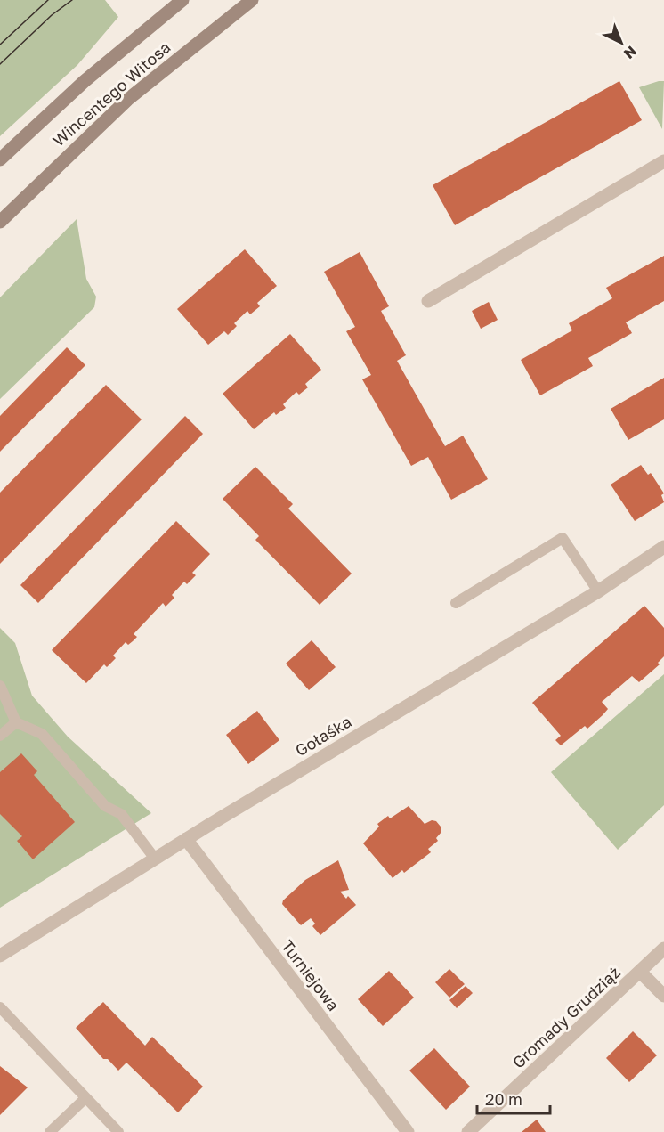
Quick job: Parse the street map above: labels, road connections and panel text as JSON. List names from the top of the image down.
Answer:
{
  "streets": {
    "main road": ["Wincentego Witosa"],
    "street": ["Gołaśka", "Turniejowa", "Gromady Grudziąż"]
  },
  "crossings": [
    ["Gołaśka", "Turniejowa"]
  ],
  "scale_bar": "20 m",
  "north": "bottom right"
}
